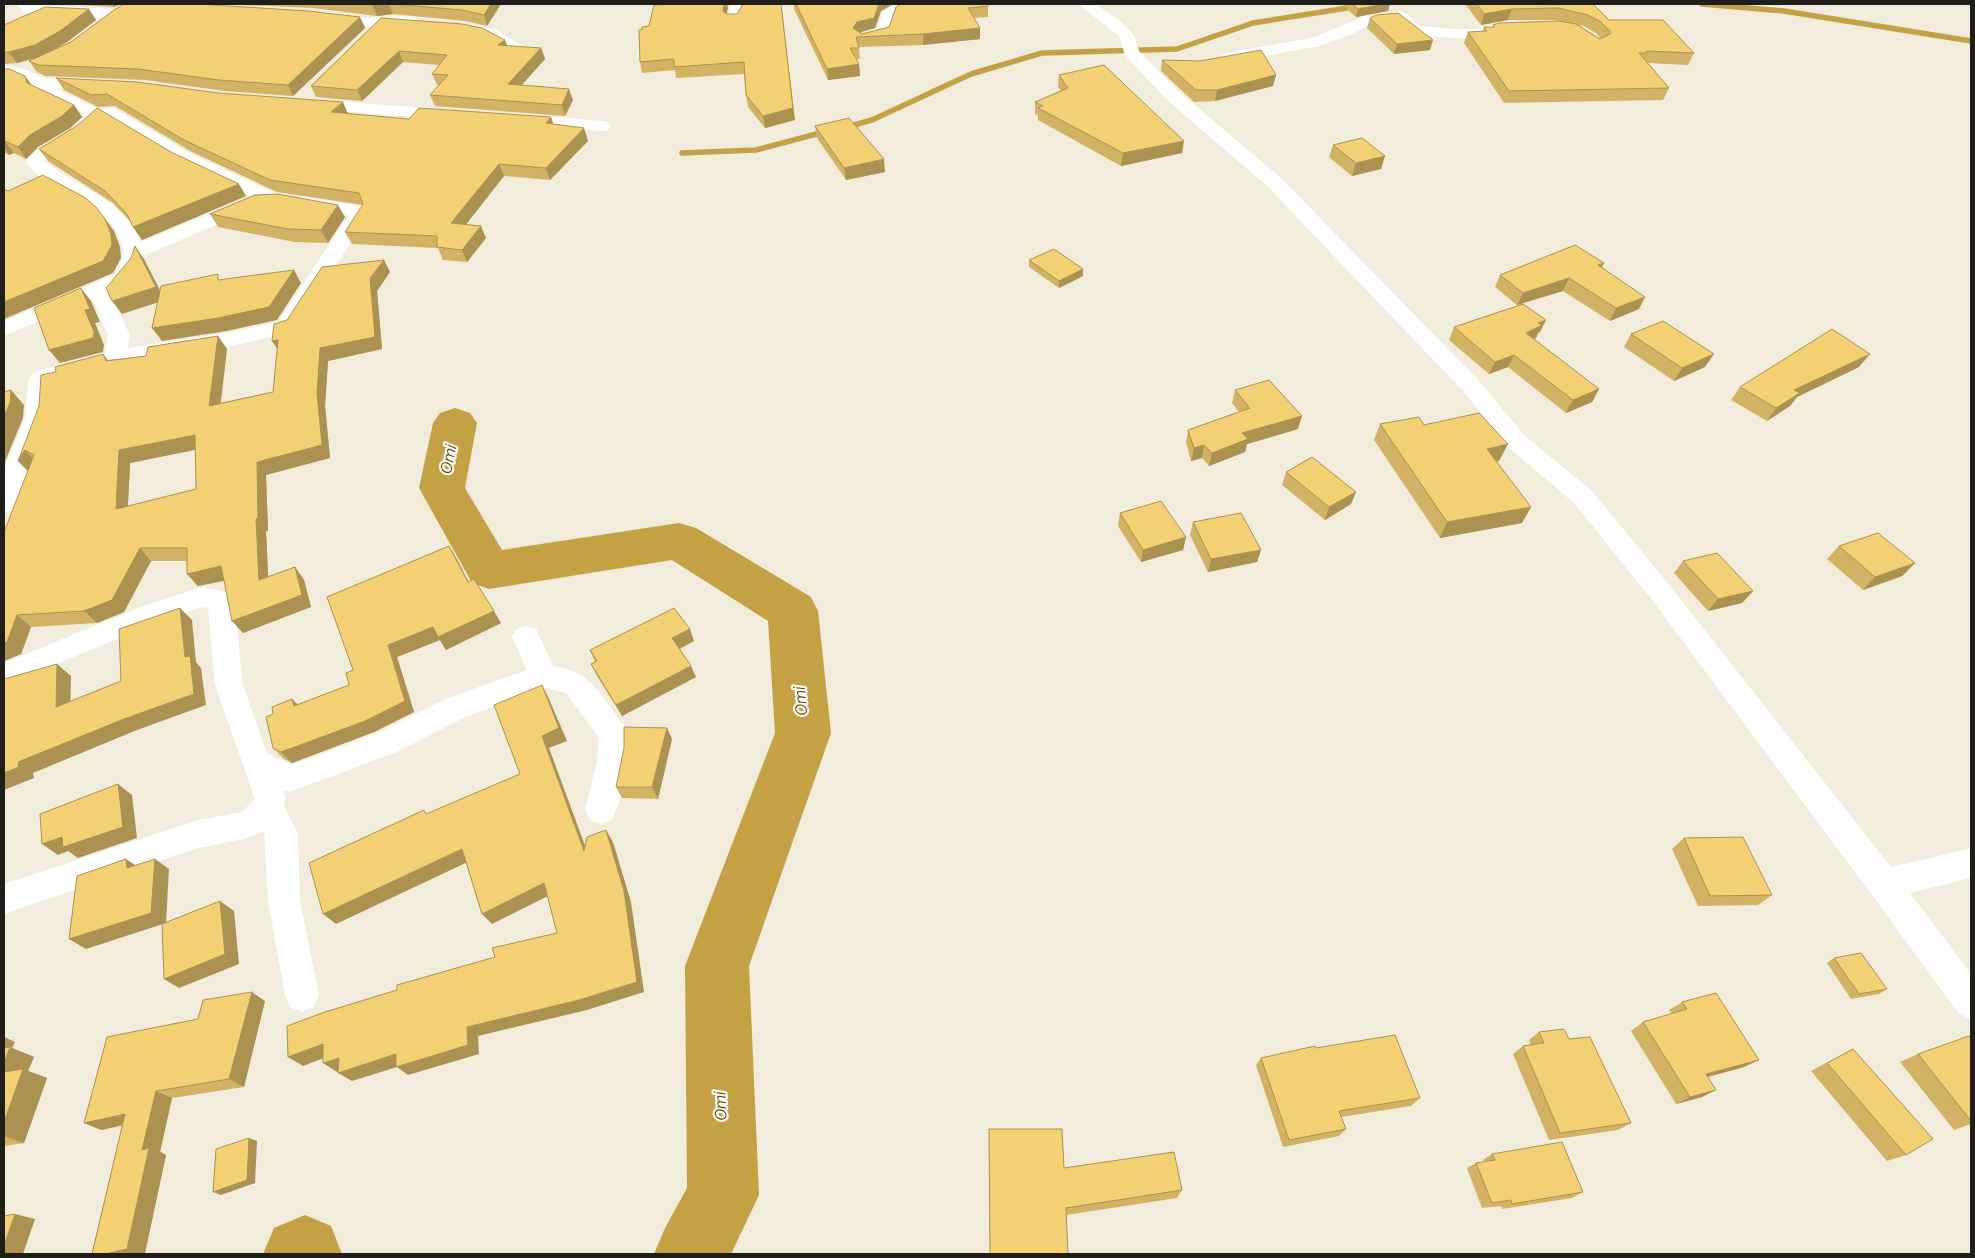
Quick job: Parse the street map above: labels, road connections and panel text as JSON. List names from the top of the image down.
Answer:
{
  "water": ["Omi"]
}
